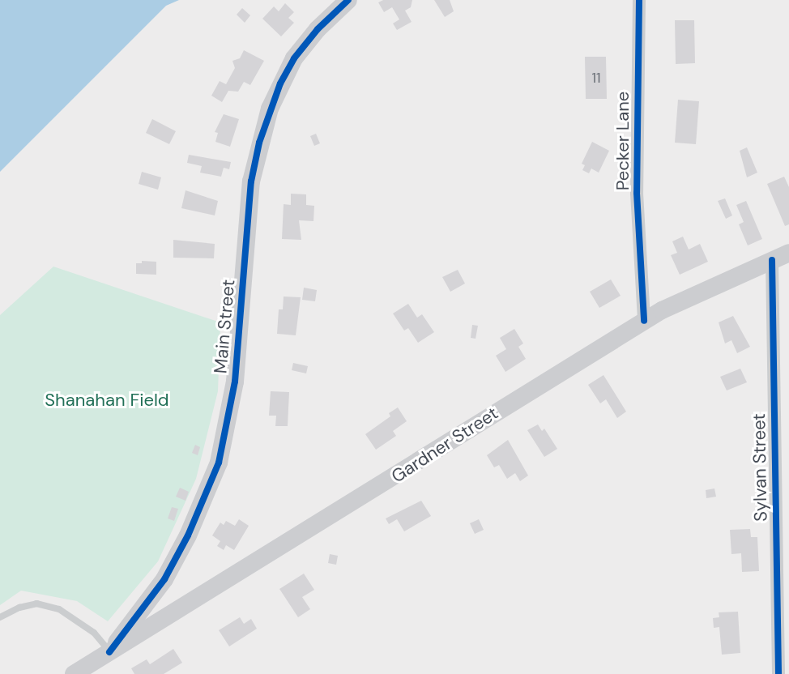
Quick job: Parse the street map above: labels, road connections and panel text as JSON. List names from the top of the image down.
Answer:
{
  "streets": {
    "main road": ["Main Street", "Gardner Street"],
    "street": ["Pecker Lane", "Sylvan Street"]
  },
  "crossings": [
    ["Pecker Lane", "Gardner Street"],
    ["Main Street", "Gardner Street"],
    ["Gardner Street", "Sylvan Street"]
  ],
  "parks": ["Shanahan Field"],
  "house_numbers": ["11"]
}
